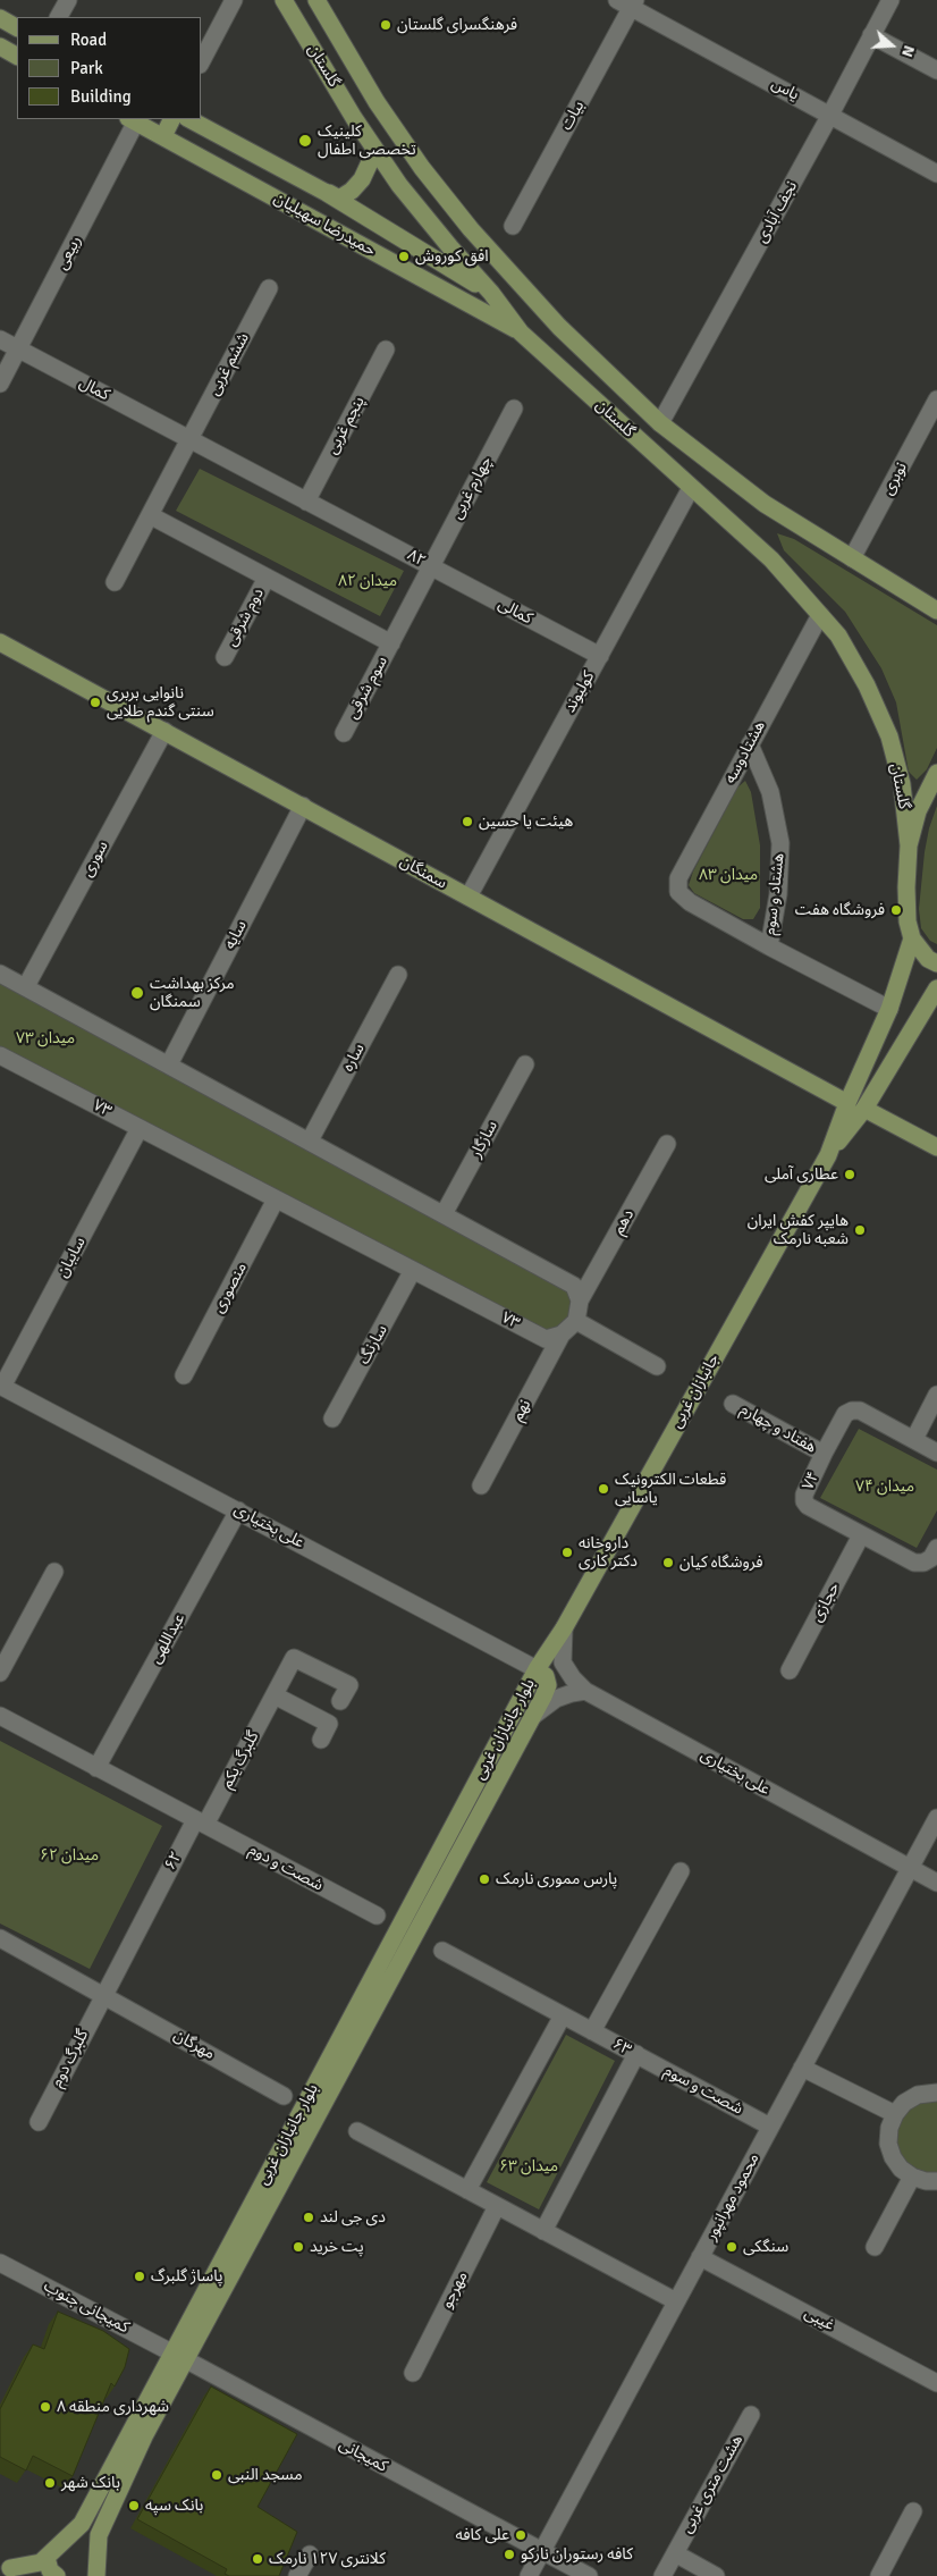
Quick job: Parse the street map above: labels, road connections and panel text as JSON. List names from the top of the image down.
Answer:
{
  "streets": {
    "main road": [
      "گلستان",
      "حمیدرضا سهیلیان",
      "سمنگان",
      "جانبازان غربی",
      "بلوار جانبازان غربی"
    ],
    "street": [
      "یاس",
      "بیات",
      "نجف آبادی",
      "ربیعی",
      "ششم غربی",
      "کمال",
      "پنجم غربی",
      "نوبری",
      "چهارم غربی",
      "۸۲",
      "کمالی",
      "دوم شرقی",
      "سوم شرقی",
      "کولیوند",
      "هشتادوسه",
      "سوری",
      "هشتاد و سوم",
      "سایه",
      "ساره",
      "۷۳",
      "سازگار",
      "دهم",
      "سایبان",
      "منصوری",
      "سارنگ",
      "نهم",
      "هفتاد و چهارم",
      "۷۴",
      "علی بختیاری",
      "حجازی",
      "عبداللهی",
      "گلبرگ یکم",
      "۶۲",
      "شصت و دوم",
      "مهرگان",
      "۶۳",
      "گلبرگ دوم",
      "شصت و سوم",
      "محمود مهرانپور",
      "مهرجو",
      "کمیجانی جنوب",
      "غیبی",
      "کمیجانی",
      "هشت متری غربی"
    ]
  },
  "crossings": [
    ["گلستان", "نجف آبادی"],
    ["گلستان", "حمیدرضا سهیلیان"],
    ["گلستان", "نوبری"],
    ["گلستان", "کولیوند"],
    ["گلستان", "هشتادوسه"],
    ["یاس", "بیات"],
    ["یاس", "نجف آبادی"],
    ["حمیدرضا سهیلیان", "ربیعی"],
    ["ربیعی", "کمال"],
    ["ششم غربی", "کمال"],
    ["ششم غربی", "۸۲"],
    ["کمال", "۸۲"],
    ["پنجم غربی", "۸۲"],
    ["چهارم غربی", "۸۲"],
    ["چهارم غربی", "کمالی"],
    ["۸۲", "کمالی"],
    ["۸۲", "سوم شرقی"],
    ["کمالی", "کولیوند"],
    ["کولیوند", "سمنگان"],
    ["هشتادوسه", "هشتاد و سوم"],
    ["سوری", "سمنگان"],
    ["سمنگان", "سایه"],
    ["سمنگان", "جانبازان غربی"],
    ["هشتاد و سوم", "جانبازان غربی"],
    ["۷۳", "سایبان"],
    ["۷۳", "منصوری"],
    ["۷۳", "سارنگ"],
    ["۷۳", "نهم"],
    ["سایبان", "علی بختیاری"],
    ["جانبازان غربی", "علی بختیاری"],
    ["جانبازان غربی", "بلوار جانبازان غربی"],
    ["هفتاد و چهارم", "۷۴"],
    ["۷۴", "حجازی"],
    ["علی بختیاری", "عبداللهی"],
    ["علی بختیاری", "بلوار جانبازان غربی"],
    ["علی بختیاری", "محمود مهرانپور"],
    ["بلوار جانبازان غربی", "کمیجانی جنوب"],
    ["بلوار جانبازان غربی", "کمیجانی"],
    ["گلبرگ یکم", "۶۲"],
    ["گلبرگ یکم", "شصت و دوم"],
    ["۶۲", "شصت و دوم"],
    ["۶۲", "مهرگان"],
    ["۶۲", "گلبرگ دوم"],
    ["مهرگان", "گلبرگ دوم"],
    ["۶۳", "شصت و سوم"],
    ["شصت و سوم", "محمود مهرانپور"],
    ["محمود مهرانپور", "غیبی"],
    ["محمود مهرانپور", "کمیجانی"],
    ["کمیجانی جنوب", "کمیجانی"]
  ],
  "parks": [
    "میدان ۸۲",
    "میدان ۸۳",
    "میدان ۷۳",
    "میدان ۷۴",
    "میدان ۶۲",
    "میدان ۶۳"
  ],
  "places": [
    "فرهنگسرای گلستان",
    "کلینیک تخصصی اطفال",
    "افق کوروش",
    "نانوایی بربری سنتی گندم طلایی",
    "هیئت یا حسین",
    "فروشگاه هفت",
    "مرکز بهداشت سمنگان",
    "عطاری آملی",
    "هایپر کفش ایران شعبه نارمک",
    "قطعات الکترونیک یاسایی",
    "داروخانه دکتر کاری",
    "فروشگاه کیان",
    "پارس مموری نارمک",
    "دی جی لند",
    "پت خرید",
    "سنگکی",
    "پاساژ گلبرگ",
    "شهرداری منطقه ۸",
    "مسجد النبی",
    "بانک شهر",
    "بانک سپه",
    "علی کافه",
    "کافه رستوران نارکو",
    "کلانتری ۱۲۷ نارمک"
  ],
  "legend": ["Road", "Park", "Building"],
  "north": "right"
}
